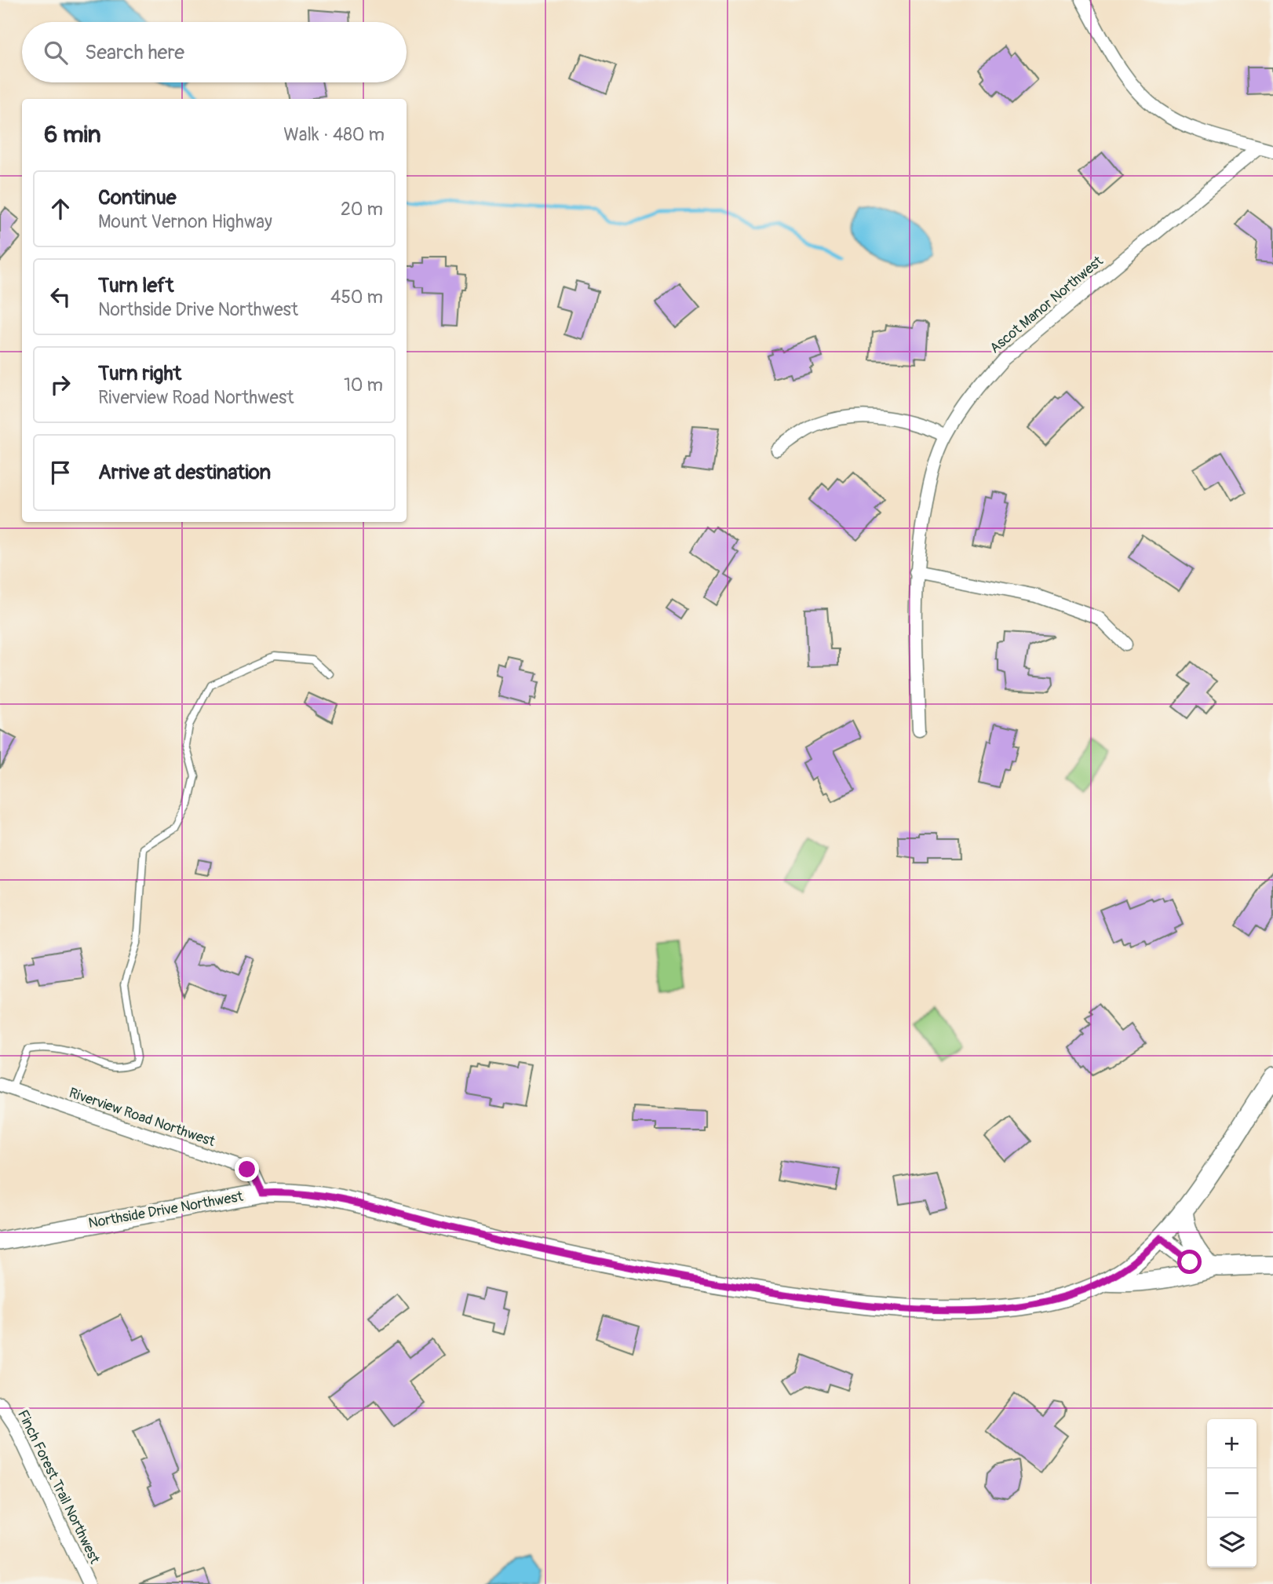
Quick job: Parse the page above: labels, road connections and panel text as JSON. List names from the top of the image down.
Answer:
{
  "streets": {
    "main road": ["Northside Drive Northwest"],
    "street": ["Ascot Manor Northwest", "Riverview Road Northwest", "Finch Forest Trail Northwest"]
  },
  "crossings": [
    ["Riverview Road Northwest", "Northside Drive Northwest"]
  ],
  "page": {
    "search": "Search here",
    "heading": ["6 min", "Walk · 480 m"],
    "list": [
      ["Continue", "Mount Vernon Highway", "20 m"],
      ["Turn left", "Northside Drive Northwest", "450 m"],
      ["Turn right", "Riverview Road Northwest", "10 m"],
      "Arrive at destination"
    ],
    "map_buttons": ["+", "−"]
  }
}
